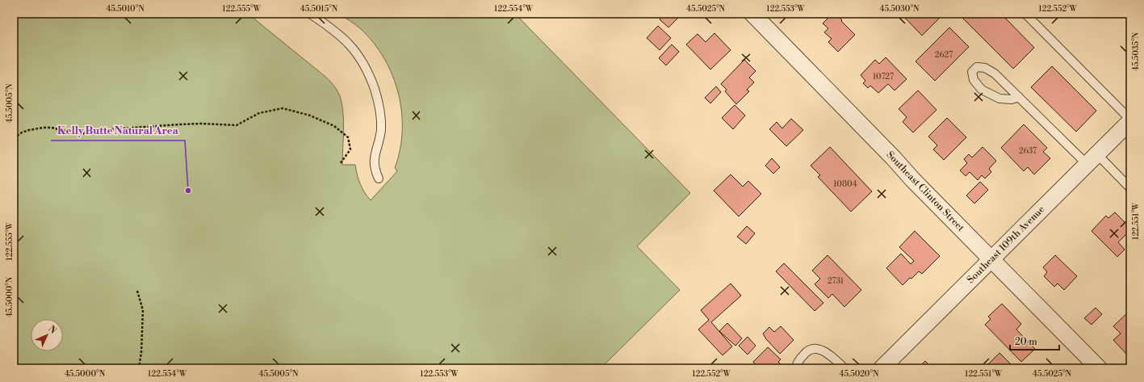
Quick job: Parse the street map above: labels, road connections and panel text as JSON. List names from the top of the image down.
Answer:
{
  "streets": {
    "street": ["Southeast Clinton Street", "Southeast 109th Avenue"]
  },
  "crossings": [
    ["Southeast Clinton Street", "Southeast 109th Avenue"]
  ],
  "places": ["Kelly Butte Natural Area"],
  "house_numbers": [
    "2627",
    "10727",
    "2637",
    "10804",
    "2731"
  ],
  "scale_bar": "20 m",
  "north": "top right",
  "coordinates": [
    "45.5010°N",
    "122.555°W",
    "45.5015°N",
    "122.554°W",
    "45.5025°N",
    "122.553°W",
    "45.5030°N",
    "122.552°W",
    "45.5035°N",
    "45.5005°N",
    "122.551°W",
    "45.5000°N",
    "45.5020°N"
  ]
}
